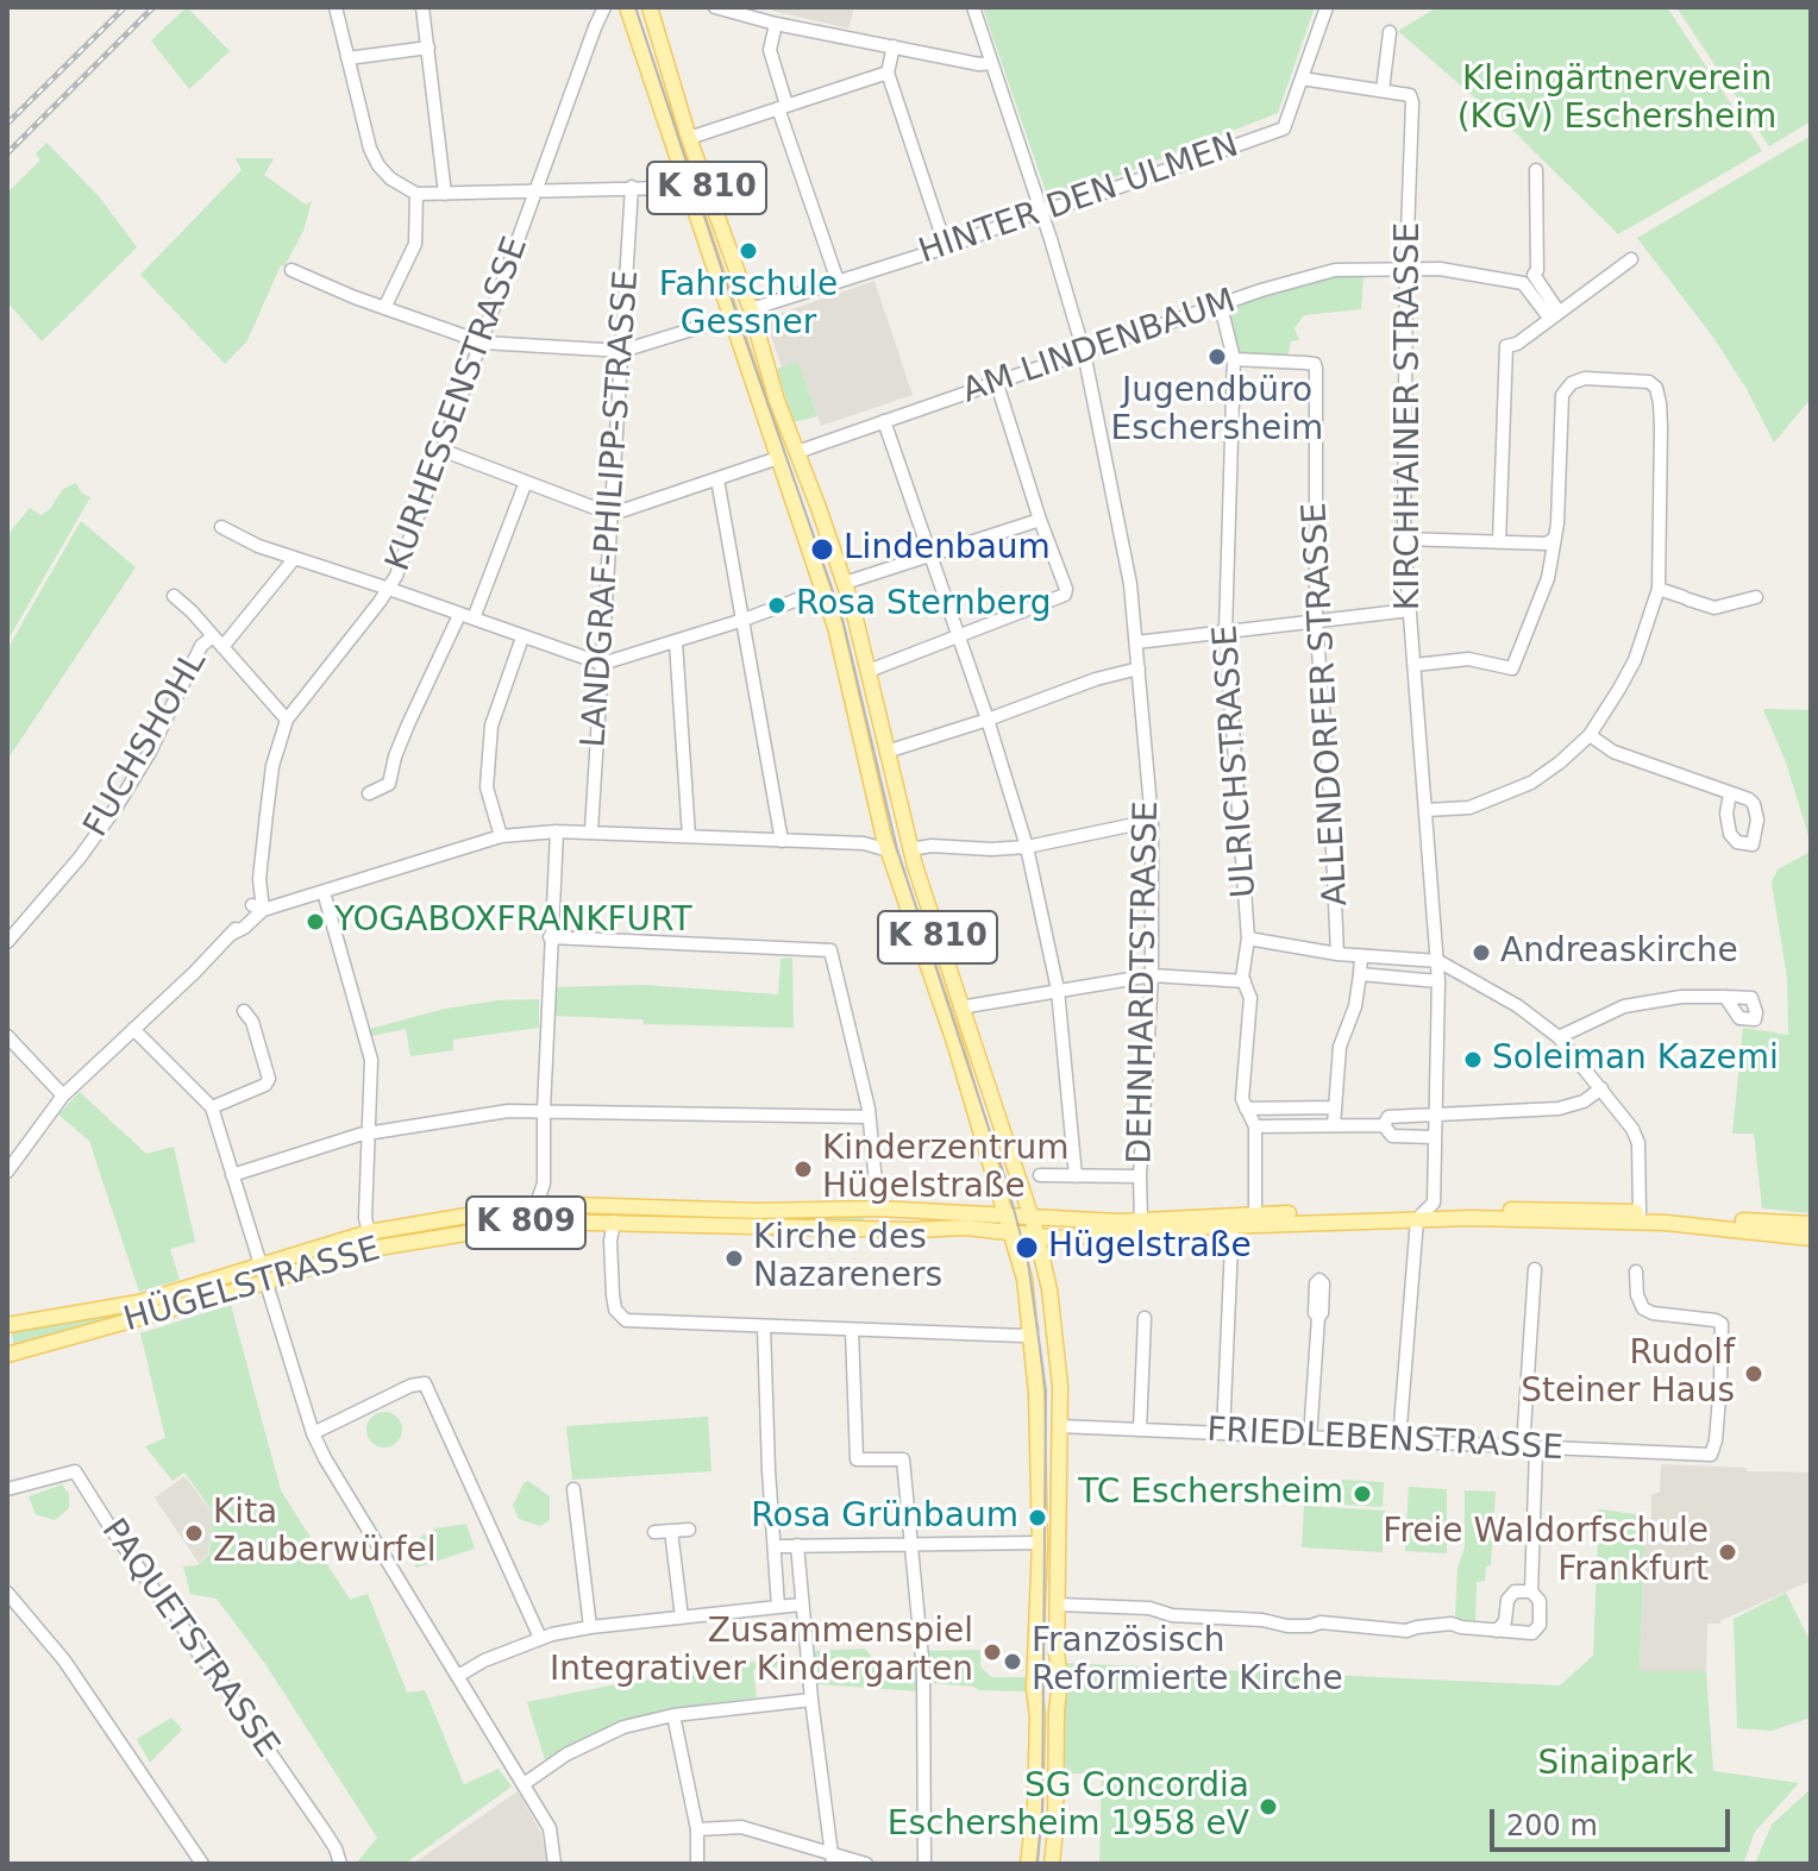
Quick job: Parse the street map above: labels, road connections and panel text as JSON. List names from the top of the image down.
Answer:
{
  "streets": {
    "main road": ["K 810", "K 809", "HÜGELSTRASSE"],
    "street": [
      "HINTER DEN ULMEN",
      "AM LINDENBAUM",
      "KURHESSENSTRASSE",
      "KIRCHHAINER STRASSE",
      "LANDGRAF-PHILIPP-STRASSE",
      "ALLENDORFER STRASSE",
      "FUCHSHOHL",
      "ULRICHSTRASSE",
      "DEHNHARDTSTRASSE",
      "FRIEDLEBENSTRASSE",
      "PAQUETSTRASSE"
    ]
  },
  "crossings": [
    ["K 810", "HINTER DEN ULMEN"],
    ["K 810", "AM LINDENBAUM"],
    ["K 810", "KURHESSENSTRASSE"],
    ["K 810", "HÜGELSTRASSE"],
    ["K 810", "FRIEDLEBENSTRASSE"],
    ["HINTER DEN ULMEN", "DEHNHARDTSTRASSE"],
    ["AM LINDENBAUM", "KIRCHHAINER STRASSE"],
    ["AM LINDENBAUM", "ULRICHSTRASSE"],
    ["AM LINDENBAUM", "DEHNHARDTSTRASSE"],
    ["KIRCHHAINER STRASSE", "HÜGELSTRASSE"],
    ["KIRCHHAINER STRASSE", "FRIEDLEBENSTRASSE"],
    ["ALLENDORFER STRASSE", "ULRICHSTRASSE"],
    ["ULRICHSTRASSE", "HÜGELSTRASSE"],
    ["DEHNHARDTSTRASSE", "HÜGELSTRASSE"]
  ],
  "parks": ["Kleingärtnerverein (KGV) Eschersheim", "Sinaipark"],
  "places": [
    "Fahrschule Gessner",
    "Jugendbüro Eschersheim",
    "Lindenbaum",
    "Rosa Sternberg",
    "YOGABOXFRANKFURT",
    "Andreaskirche",
    "Soleiman Kazemi",
    "Kinderzentrum Hügelstraße",
    "Hügelstraße",
    "Kirche des Nazareners",
    "Rudolf Steiner Haus",
    "TC Eschersheim",
    "Rosa Grünbaum",
    "Kita Zauberwürfel",
    "Freie Waldorfschule Frankfurt",
    "Zusammenspiel Integrativer Kindergarten",
    "Französisch Reformierte Kirche",
    "SG Concordia Eschersheim 1958 eV"
  ],
  "scale_bar": "200 m"
}
